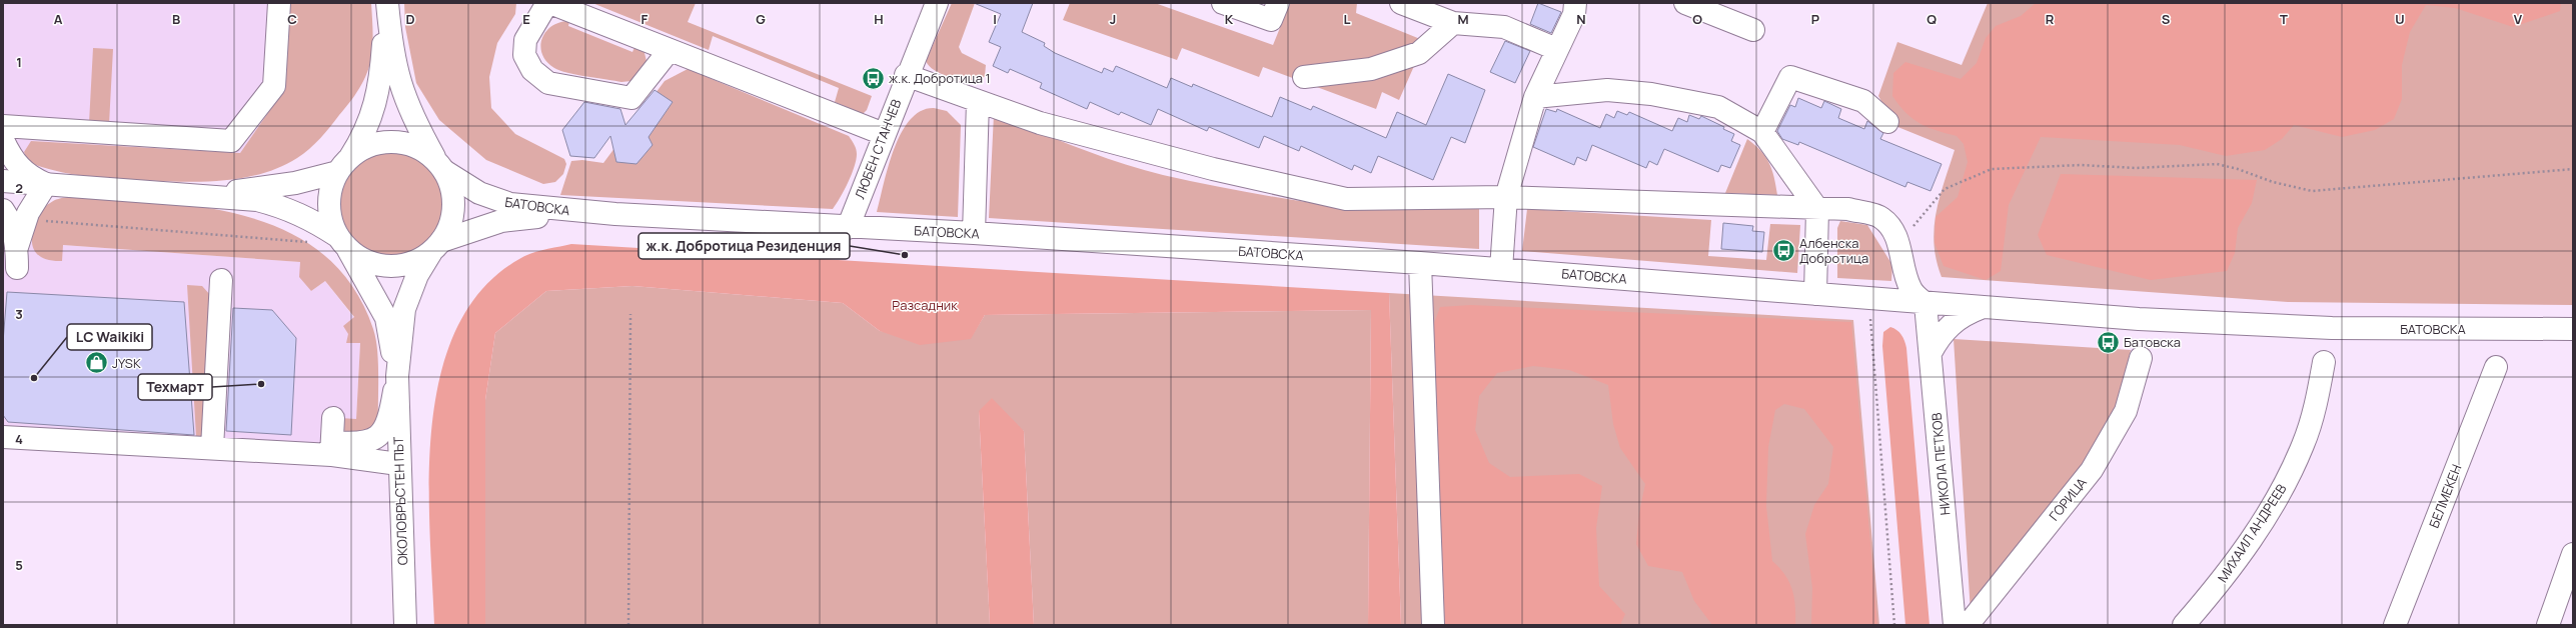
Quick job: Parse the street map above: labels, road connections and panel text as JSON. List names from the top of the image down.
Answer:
{
  "streets": {
    "street": [
      "ЛЮБЕН СТАНЧЕВ",
      "БАТОВСКА",
      "НИКОЛА ПЕТКОВ",
      "БЕЛМЕКЕН",
      "ГОРИЦА",
      "ОКОЛОВРЪСТЕН ПЪТ",
      "МИХАИЛ АНДРЕЕВ"
    ]
  },
  "crossings": [
    ["ЛЮБЕН СТАНЧЕВ", "БАТОВСКА"],
    ["БАТОВСКА", "НИКОЛА ПЕТКОВ"],
    ["БАТОВСКА", "ОКОЛОВРЪСТЕН ПЪТ"]
  ],
  "parks": ["Разсадник"],
  "places": {
    "bus stop": ["ж.к. Добротица 1", "Албенска Добротица", "Батовска"],
    "other": ["ж.к. Добротица Резиденция", "LC Waikiki", "Техмарт"],
    "shop": ["JYSK"]
  },
  "grid": {
    "columns": [
      "A",
      "B",
      "C",
      "D",
      "E",
      "F",
      "G",
      "H",
      "I",
      "J",
      "K",
      "L",
      "M",
      "N",
      "O",
      "P",
      "Q",
      "R",
      "S",
      "T",
      "U",
      "V"
    ],
    "rows": [
      "1",
      "2",
      "3",
      "4",
      "5"
    ]
  }
}
